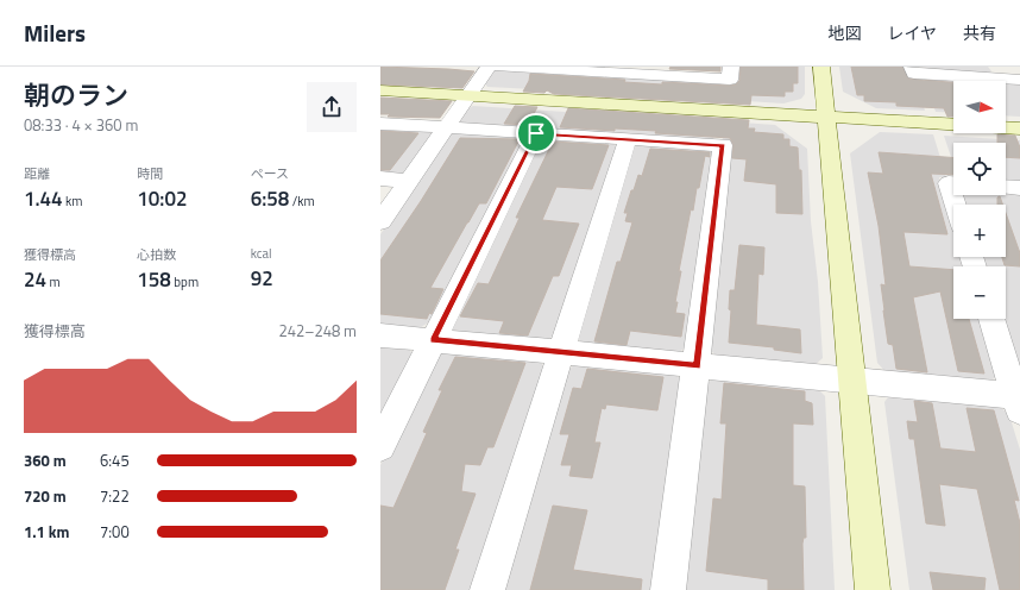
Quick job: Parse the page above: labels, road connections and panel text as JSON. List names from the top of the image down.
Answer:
{
  "north": "right",
  "page": {
    "header": "Milers",
    "nav": ["地図", "レイヤ", "共有"],
    "heading": ["朝のラン", "08:33 · 4 × 360 m"],
    "map_buttons": ["+", "−"],
    "stats": [
      ["距離", "1.44 km"],
      ["時間", "10:02"],
      ["ペース", "6:58 /km"],
      ["獲得標高", "24 m"],
      ["心拍数", "158 bpm"],
      ["kcal", "92"]
    ],
    "chart": ["獲得標高", "242–248 m"],
    "list": [
      {
        "name": "360 m",
        "note": "6:45"
      },
      {
        "name": "720 m",
        "note": "7:22"
      },
      {
        "name": "1.1 km",
        "note": "7:00"
      }
    ]
  }
}
